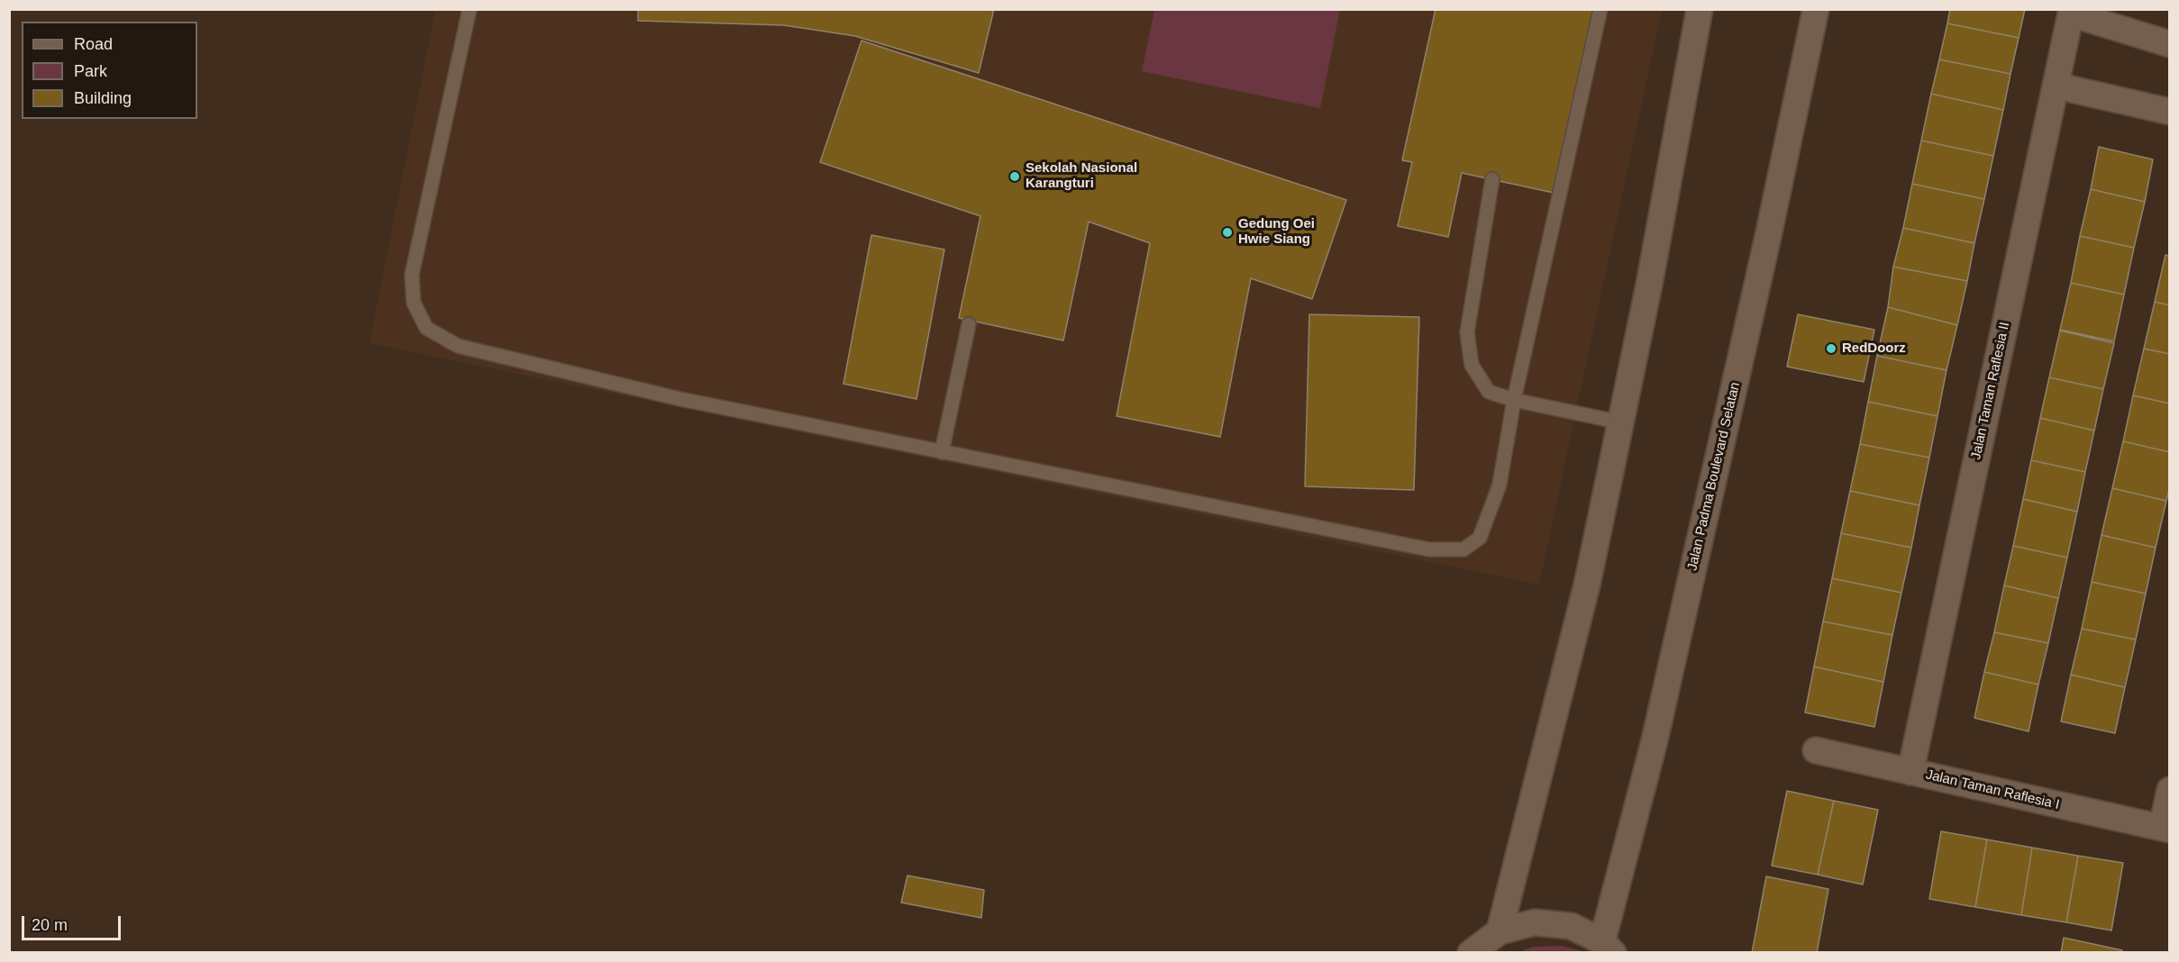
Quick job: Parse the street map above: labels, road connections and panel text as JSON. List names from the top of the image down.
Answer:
{
  "streets": {
    "street": ["Jalan Taman Raflesia II", "Jalan Padma Boulevard Selatan", "Jalan Taman Raflesia I"]
  },
  "crossings": [
    ["Jalan Taman Raflesia II", "Jalan Taman Raflesia I"]
  ],
  "places": ["Sekolah Nasional Karangturi", "Gedung Oei Hwie Siang", "RedDoorz"],
  "legend": ["Road", "Park", "Building"],
  "scale_bar": "20 m"
}
